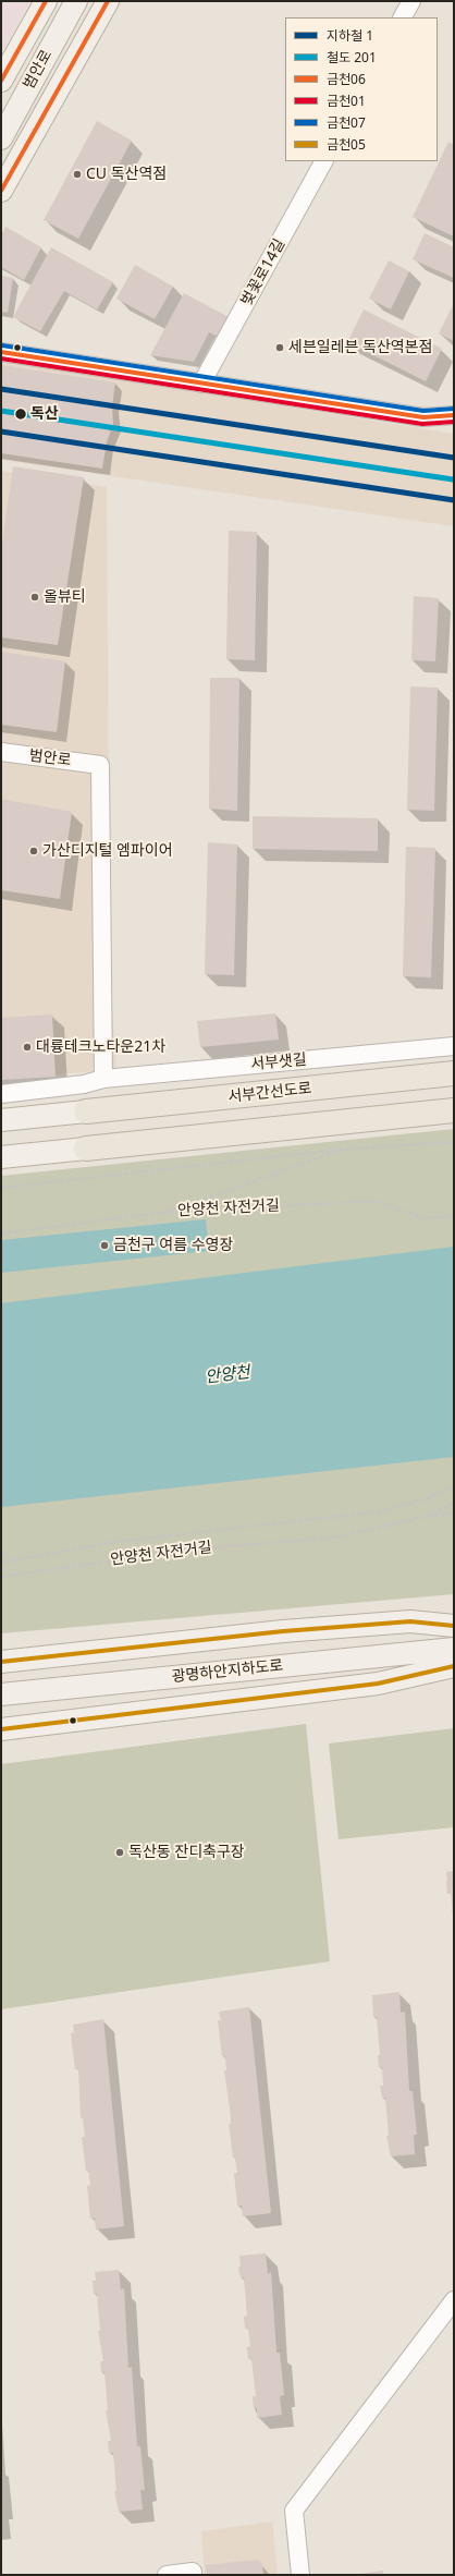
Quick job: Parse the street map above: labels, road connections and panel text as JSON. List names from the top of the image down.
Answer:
{
  "streets": {
    "highway": ["서부간선도로"],
    "main road": ["범안로", "광명하안지하도로"],
    "street": ["벚꽃로14길", "서부샛길"],
    "path": ["안양천 자전거길"]
  },
  "crossings": [
    ["범안로", "서부샛길"]
  ],
  "water": ["안양천"],
  "places": [
    "CU 독산역점",
    "세븐일레븐 독산역본점",
    "독산",
    "올뷰티",
    "가산디지털 엠파이어",
    "대륭테크노타운21차",
    "금천구 여름 수영장",
    "독산동 잔디축구장"
  ],
  "lines": [
    "transit line 금천06",
    "transit line 금천07",
    "transit line 금천01",
    "metro line 1",
    "rail line 201",
    "transit line 금천05"
  ],
  "legend": [
    "지하철 1",
    "철도 201",
    "금천06",
    "금천01",
    "금천07",
    "금천05"
  ]
}
